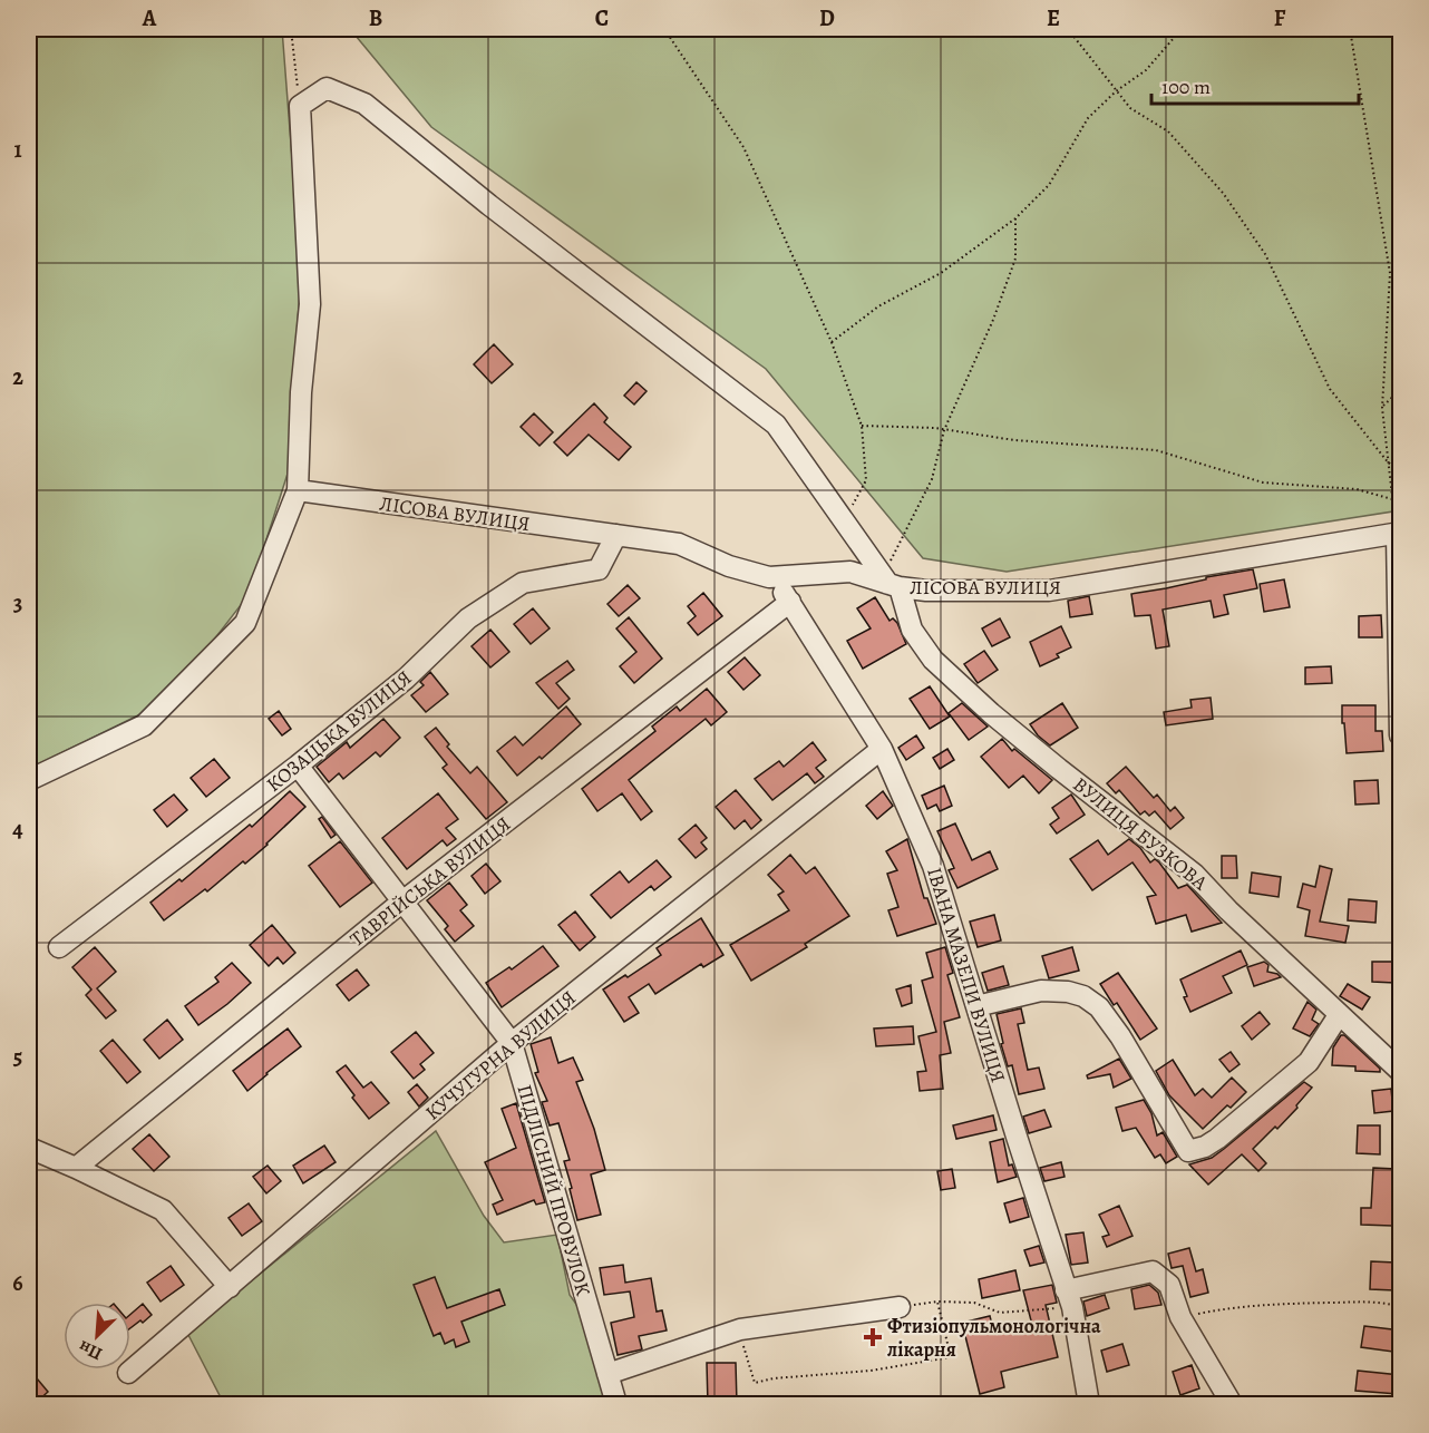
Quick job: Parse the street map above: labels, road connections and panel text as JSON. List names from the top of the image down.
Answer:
{
  "streets": {
    "street": [
      "ЛІСОВА ВУЛИЦЯ",
      "КОЗАЦЬКА ВУЛИЦЯ",
      "ВУЛИЦЯ БУЗКОВА",
      "ТАВРІЙСЬКА ВУЛИЦЯ",
      "ІВАНА МАЗЕПИ ВУЛИЦЯ",
      "КУЧУГУРНА ВУЛИЦЯ",
      "ПІДЛІСНИЙ ПРОВУЛОК"
    ]
  },
  "crossings": [
    ["ЛІСОВА ВУЛИЦЯ", "КОЗАЦЬКА ВУЛИЦЯ"],
    ["ЛІСОВА ВУЛИЦЯ", "ВУЛИЦЯ БУЗКОВА"],
    ["ЛІСОВА ВУЛИЦЯ", "ІВАНА МАЗЕПИ ВУЛИЦЯ"],
    ["КОЗАЦЬКА ВУЛИЦЯ", "ПІДЛІСНИЙ ПРОВУЛОК"],
    ["ТАВРІЙСЬКА ВУЛИЦЯ", "ІВАНА МАЗЕПИ ВУЛИЦЯ"],
    ["ТАВРІЙСЬКА ВУЛИЦЯ", "ПІДЛІСНИЙ ПРОВУЛОК"],
    ["ІВАНА МАЗЕПИ ВУЛИЦЯ", "КУЧУГУРНА ВУЛИЦЯ"],
    ["КУЧУГУРНА ВУЛИЦЯ", "ПІДЛІСНИЙ ПРОВУЛОК"]
  ],
  "places": {
    "health": ["Фтизіопульмонологічна лікарня"]
  },
  "scale_bar": "100 m",
  "north": "bottom left",
  "grid": {
    "columns": [
      "A",
      "B",
      "C",
      "D",
      "E",
      "F"
    ],
    "rows": [
      "1",
      "2",
      "3",
      "4",
      "5",
      "6"
    ]
  }
}
